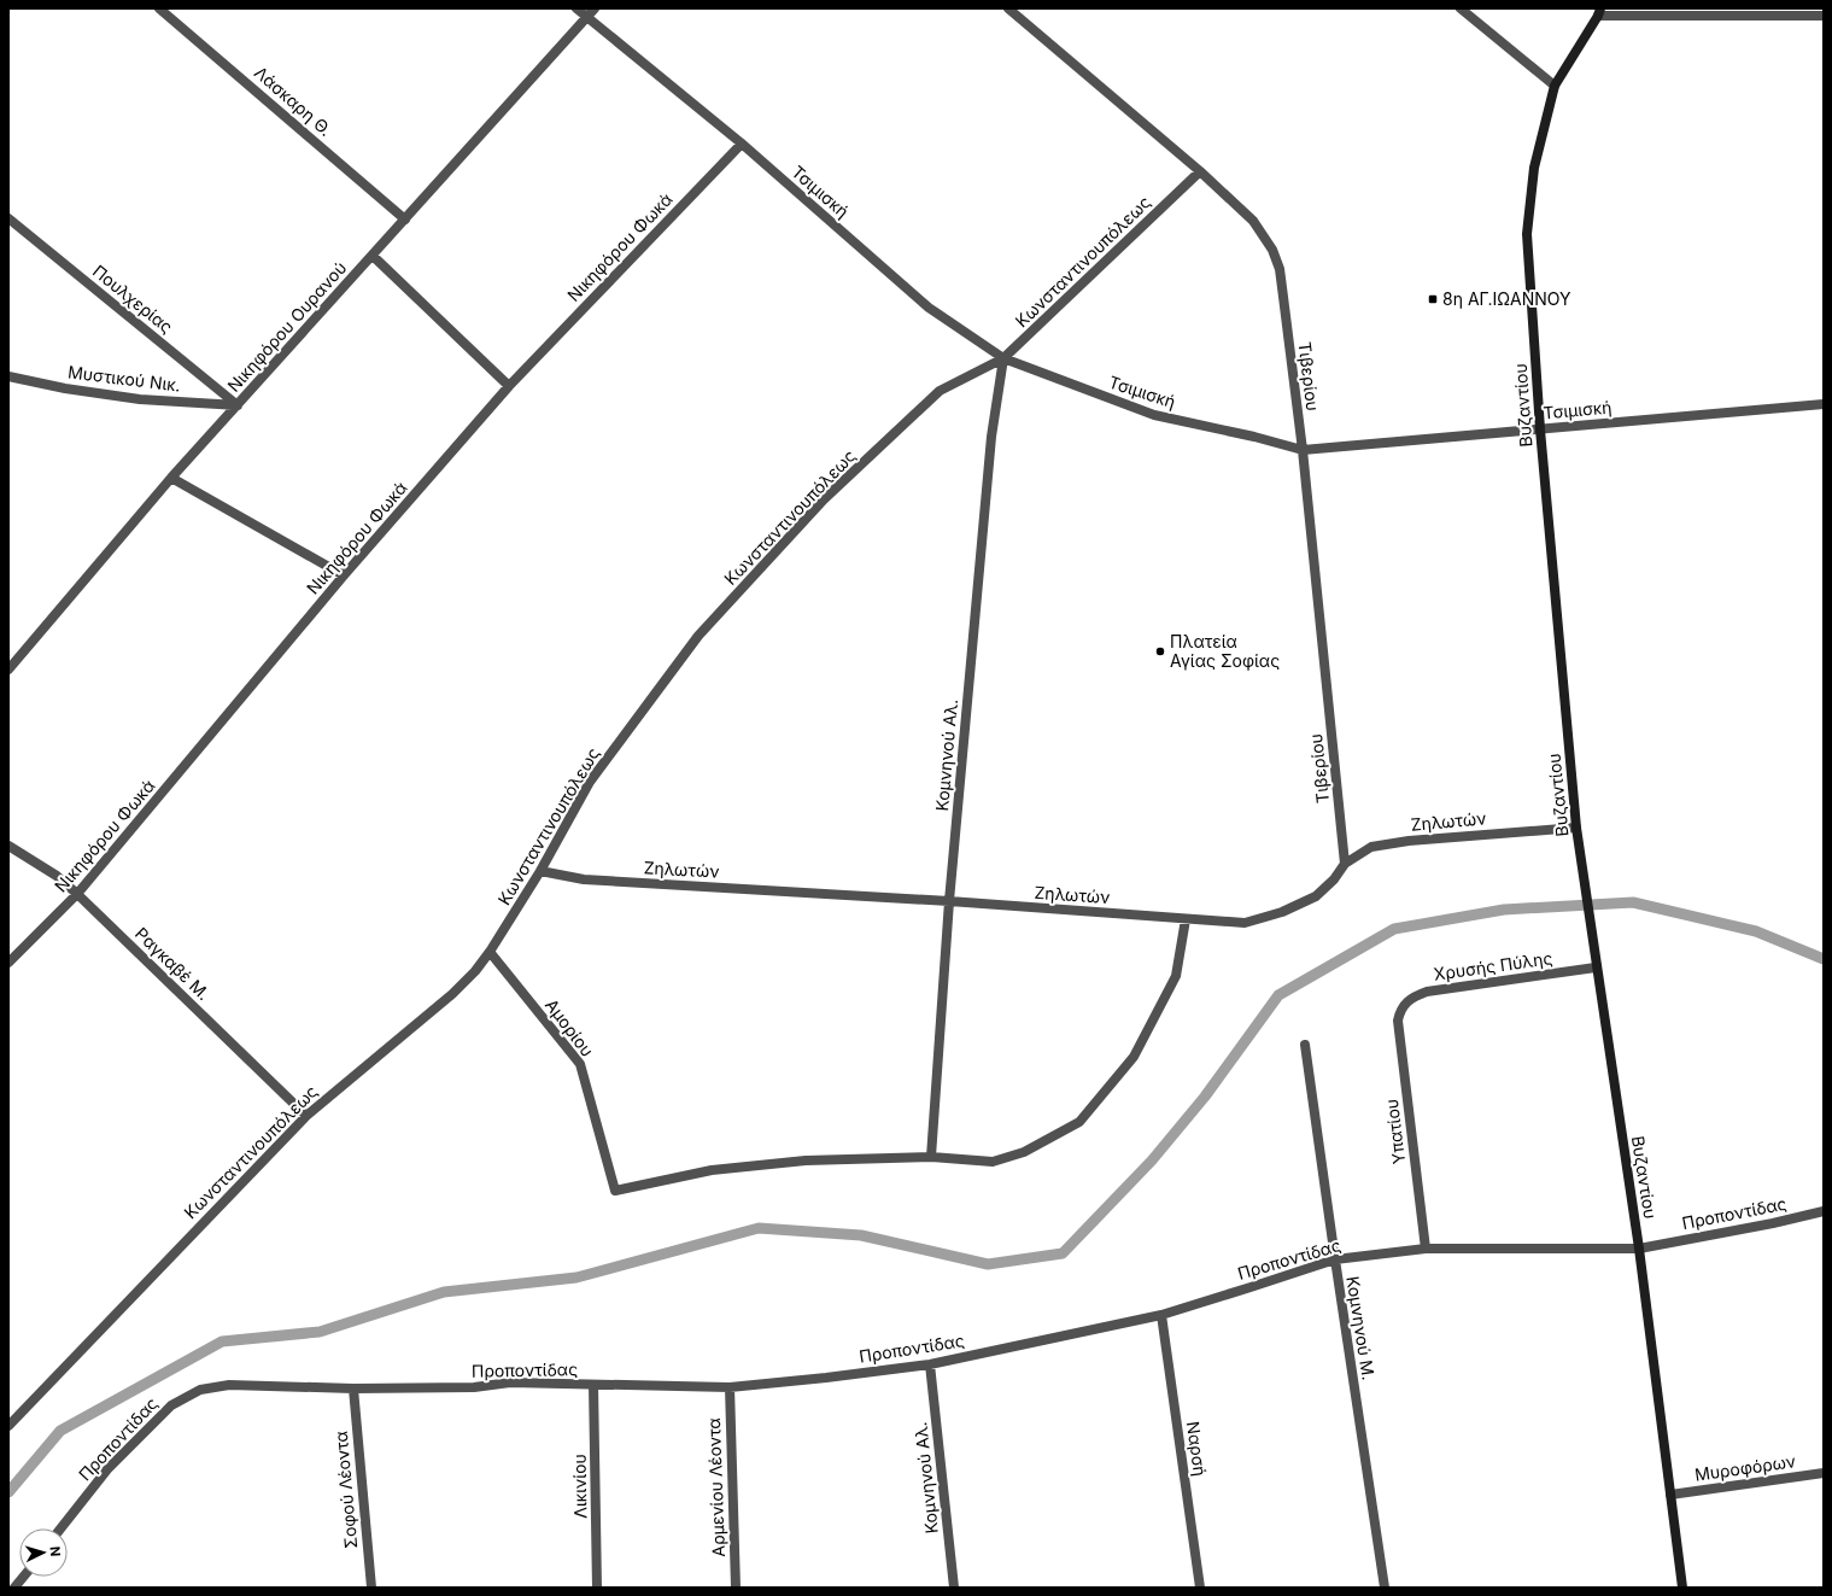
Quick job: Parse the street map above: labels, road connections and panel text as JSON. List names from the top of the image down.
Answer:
{
  "streets": {
    "street": [
      "Λάσκαρη Θ.",
      "Τσιμισκή",
      "Νικηφόρου Φωκά",
      "Κωνσταντινουπόλεως",
      "Πουλχερίας",
      "Νικηφόρου Ουρανού",
      "Τιβερίου",
      "Μυστικού Νικ.",
      "Βυζαντίου",
      "Κομνηνού Αλ.",
      "Ζηλωτών",
      "Ραγκαβέ Μ.",
      "Χρυσής Πύλης",
      "Αμορίου",
      "Υπατίου",
      "Προποντίδας",
      "Κομνηνού Μ.",
      "Ναρσή",
      "Μυροφόρων",
      "Λικινίου",
      "Αρμενίου Λέοντα",
      "Σοφού Λέοντα"
    ]
  },
  "crossings": [
    ["Λάσκαρη Θ.", "Νικηφόρου Ουρανού"],
    ["Τσιμισκή", "Νικηφόρου Φωκά"],
    ["Τσιμισκή", "Κωνσταντινουπόλεως"],
    ["Τσιμισκή", "Νικηφόρου Ουρανού"],
    ["Τσιμισκή", "Τιβερίου"],
    ["Τσιμισκή", "Βυζαντίου"],
    ["Τσιμισκή", "Κομνηνού Αλ."],
    ["Νικηφόρου Φωκά", "Ραγκαβέ Μ."],
    ["Κωνσταντινουπόλεως", "Τιβερίου"],
    ["Κωνσταντινουπόλεως", "Κομνηνού Αλ."],
    ["Κωνσταντινουπόλεως", "Ζηλωτών"],
    ["Κωνσταντινουπόλεως", "Ραγκαβέ Μ."],
    ["Κωνσταντινουπόλεως", "Αμορίου"],
    ["Πουλχερίας", "Νικηφόρου Ουρανού"],
    ["Πουλχερίας", "Μυστικού Νικ."],
    ["Νικηφόρου Ουρανού", "Μυστικού Νικ."],
    ["Τιβερίου", "Ζηλωτών"],
    ["Βυζαντίου", "Ζηλωτών"],
    ["Βυζαντίου", "Χρυσής Πύλης"],
    ["Βυζαντίου", "Προποντίδας"],
    ["Βυζαντίου", "Μυροφόρων"],
    ["Κομνηνού Αλ.", "Ζηλωτών"],
    ["Κομνηνού Αλ.", "Αμορίου"],
    ["Κομνηνού Αλ.", "Προποντίδας"],
    ["Χρυσής Πύλης", "Υπατίου"],
    ["Υπατίου", "Προποντίδας"],
    ["Προποντίδας", "Κομνηνού Μ."],
    ["Προποντίδας", "Ναρσή"],
    ["Προποντίδας", "Λικινίου"],
    ["Προποντίδας", "Αρμενίου Λέοντα"],
    ["Προποντίδας", "Σοφού Λέοντα"]
  ],
  "places": {
    "transit": ["8η ΑΓ.ΙΩΑΝΝΟΥ"],
    "other": ["Πλατεία Αγίας Σοφίας"]
  },
  "north": "right"
}
